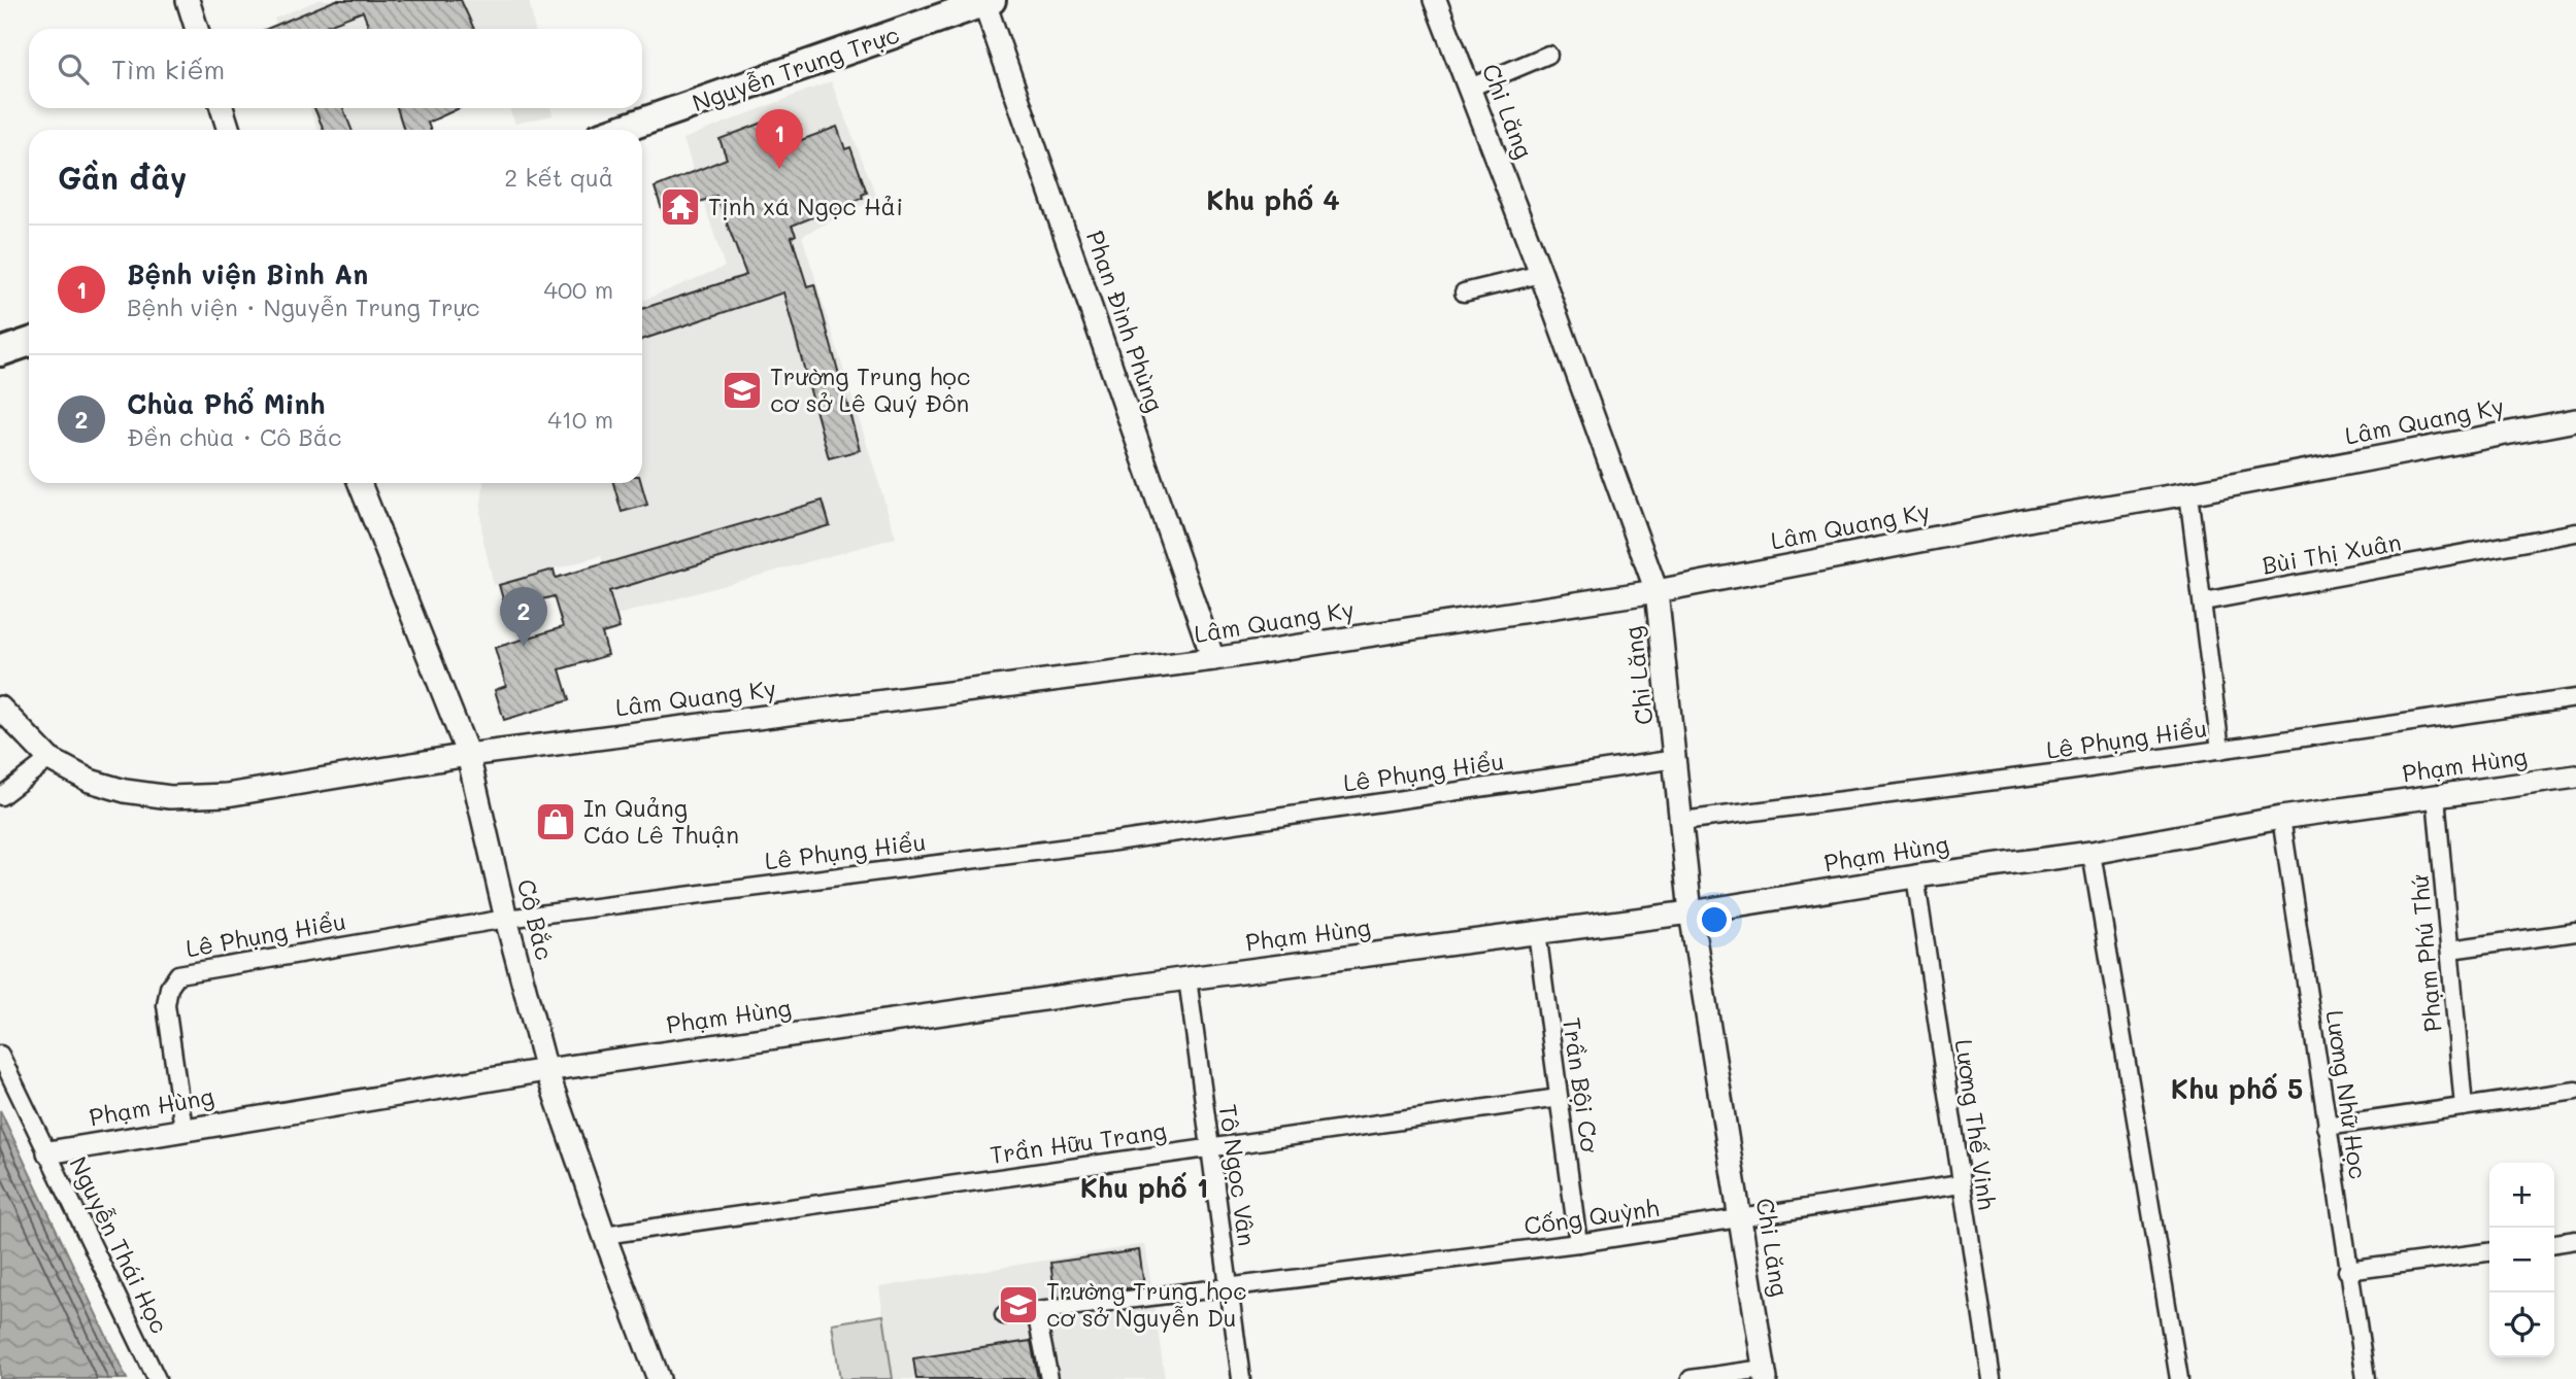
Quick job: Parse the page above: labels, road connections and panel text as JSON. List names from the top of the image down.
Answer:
{
  "streets": {
    "main road": ["Nguyễn Trung Trực"],
    "street": [
      "Chi Lăng",
      "Phan Đình Phùng",
      "Lâm Quang Ky",
      "Bùi Thị Xuân",
      "Lê Phụng Hiểu",
      "Phạm Hùng",
      "Cô Bắc",
      "Phạm Phú Thứ",
      "Trần Bội Cơ",
      "Lương Nhữ Học",
      "Lương Thế Vinh",
      "Trần Hữu Trang",
      "Tô Ngọc Vân",
      "Cống Quỳnh",
      "Nguyễn Thái Học"
    ]
  },
  "crossings": [
    ["Nguyễn Trung Trực", "Phan Đình Phùng"],
    ["Chi Lăng", "Lâm Quang Ky"],
    ["Chi Lăng", "Lê Phụng Hiểu"],
    ["Chi Lăng", "Phạm Hùng"],
    ["Chi Lăng", "Cống Quỳnh"],
    ["Phan Đình Phùng", "Lâm Quang Ky"],
    ["Lâm Quang Ky", "Cô Bắc"],
    ["Lê Phụng Hiểu", "Phạm Hùng"],
    ["Lê Phụng Hiểu", "Cô Bắc"],
    ["Phạm Hùng", "Cô Bắc"],
    ["Phạm Hùng", "Phạm Phú Thứ"],
    ["Phạm Hùng", "Trần Bội Cơ"],
    ["Phạm Hùng", "Lương Nhữ Học"],
    ["Phạm Hùng", "Lương Thế Vinh"],
    ["Phạm Hùng", "Tô Ngọc Vân"],
    ["Phạm Hùng", "Nguyễn Thái Học"],
    ["Cô Bắc", "Trần Hữu Trang"],
    ["Trần Bội Cơ", "Trần Hữu Trang"],
    ["Trần Bội Cơ", "Cống Quỳnh"],
    ["Lương Thế Vinh", "Cống Quỳnh"],
    ["Trần Hữu Trang", "Tô Ngọc Vân"],
    ["Tô Ngọc Vân", "Cống Quỳnh"]
  ],
  "districts": ["Khu phố 4", "Khu phố 5", "Khu phố 1"],
  "places": {
    "temple": ["Tịnh xá Ngọc Hải"],
    "school or university": ["Trường Trung học cơ sở Lê Quý Đôn", "Trường Trung học cơ sở Nguyễn Du"],
    "shop": ["In Quảng Cáo Lê Thuận"]
  },
  "page": {
    "search": "Tìm kiếm",
    "pins": ["1", "2"],
    "heading": ["Gần đây", "2 kết quả"],
    "list": [
      {
        "mark": "1",
        "name": "Bệnh viện Bình An",
        "note": "Bệnh viện · Nguyễn Trung Trực",
        "value": "400 m"
      },
      {
        "mark": "2",
        "name": "Chùa Phổ Minh",
        "note": "Đền chùa · Cô Bắc",
        "value": "410 m"
      }
    ],
    "map_buttons": ["+", "−"]
  }
}
